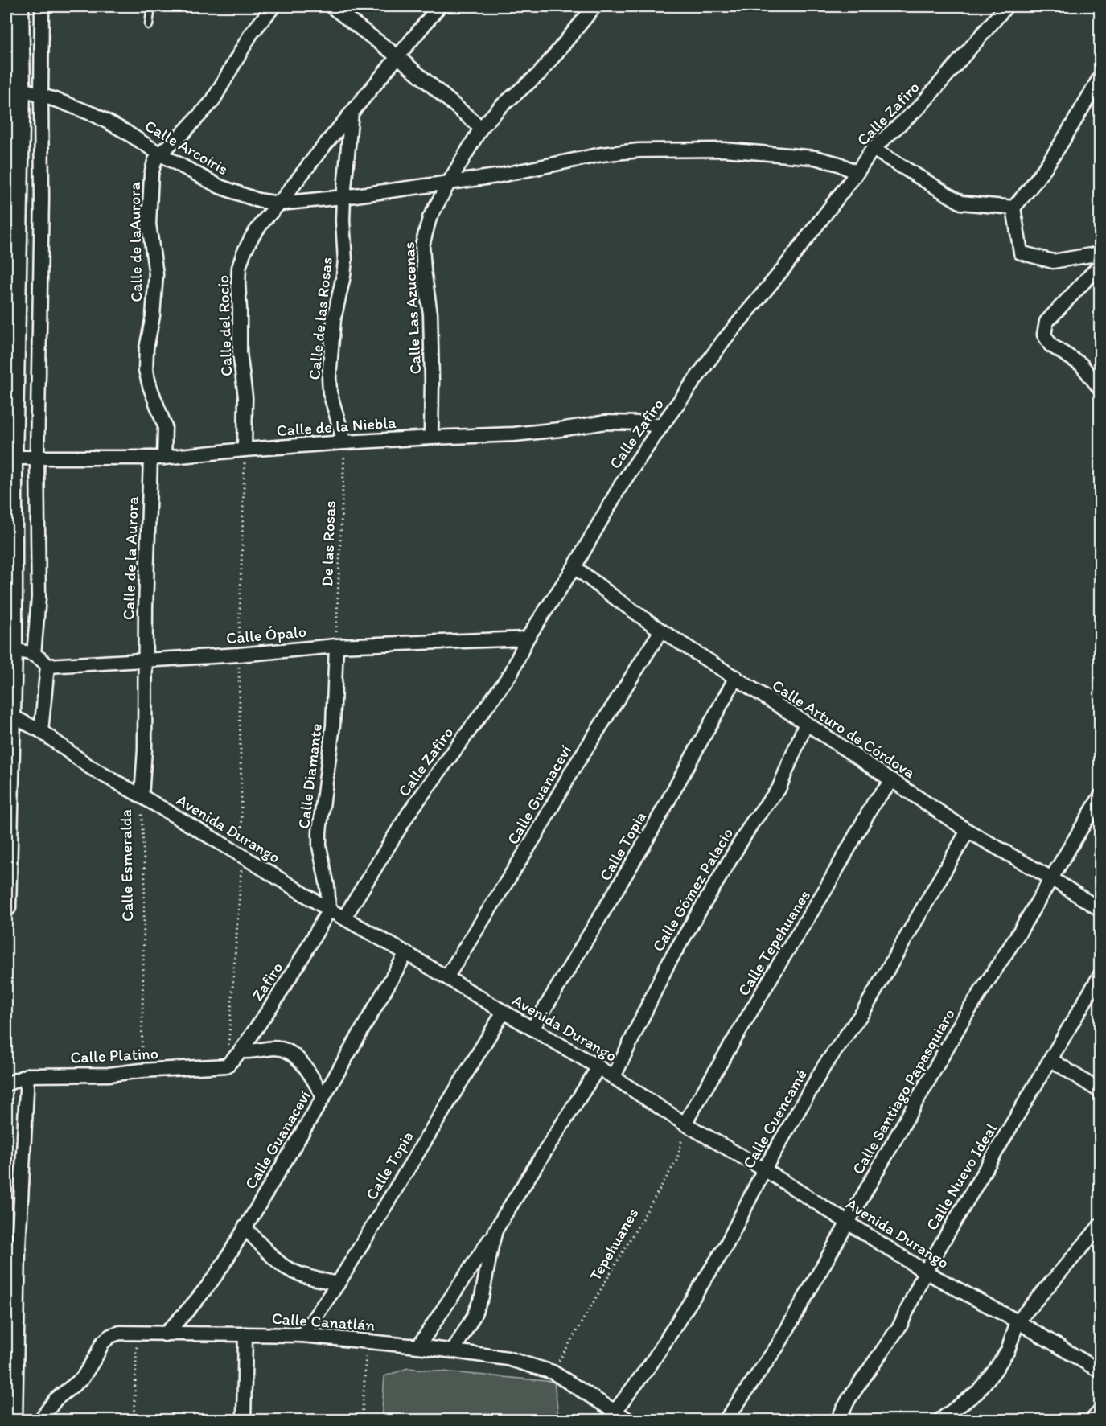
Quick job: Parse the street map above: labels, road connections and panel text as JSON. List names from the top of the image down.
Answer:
{
  "streets": {
    "street": [
      "Calle Zafiro",
      "Calle Arcoíris",
      "Calle de laAurora",
      "Calle Las Azucenas",
      "Calle de las Rosas",
      "Calle del Rocío",
      "Calle de la Niebla",
      "Calle de la Aurora",
      "Calle Ópalo",
      "Calle Arturo de Córdova",
      "Calle Diamante",
      "Calle Guanaceví",
      "Avenida Durango",
      "Calle Topia",
      "Calle Esmeralda",
      "Calle Gómez Palacio",
      "Calle Tepehuanes",
      "Zafiro",
      "Calle Platino",
      "Calle Santiago Papasquiaro",
      "Calle Cuencamé",
      "Calle Nuevo Ideal",
      "Calle Canatlán"
    ],
    "path": ["De las Rosas", "Tepehuanes"]
  },
  "crossings": [
    ["Calle Zafiro", "Calle Arcoíris"],
    ["Calle Zafiro", "Calle de la Niebla"],
    ["Calle Zafiro", "Calle Ópalo"],
    ["Calle Zafiro", "Calle Arturo de Córdova"],
    ["Calle Zafiro", "Avenida Durango"],
    ["Calle Arcoíris", "Calle de laAurora"],
    ["Calle Arcoíris", "Calle Las Azucenas"],
    ["Calle Arcoíris", "Calle de las Rosas"],
    ["Calle Arcoíris", "Calle del Rocío"],
    ["Calle de laAurora", "Calle de la Niebla"],
    ["Calle de laAurora", "Calle de la Aurora"],
    ["Calle Las Azucenas", "Calle de la Niebla"],
    ["Calle de las Rosas", "Calle del Rocío"],
    ["Calle de las Rosas", "Calle de la Niebla"],
    ["Calle de las Rosas", "De las Rosas"],
    ["Calle del Rocío", "Calle de la Niebla"],
    ["Calle de la Niebla", "De las Rosas"],
    ["Calle de la Niebla", "Calle de la Aurora"],
    ["De las Rosas", "Calle Ópalo"],
    ["De las Rosas", "Calle Diamante"],
    ["Calle de la Aurora", "Calle Ópalo"],
    ["Calle de la Aurora", "Calle Esmeralda"],
    ["Calle Ópalo", "Calle Diamante"],
    ["Calle Ópalo", "Calle Esmeralda"],
    ["Calle Arturo de Córdova", "Calle Guanaceví"],
    ["Calle Arturo de Córdova", "Calle Topia"],
    ["Calle Arturo de Córdova", "Calle Gómez Palacio"],
    ["Calle Arturo de Córdova", "Calle Tepehuanes"],
    ["Calle Arturo de Córdova", "Calle Santiago Papasquiaro"],
    ["Calle Arturo de Córdova", "Calle Cuencamé"],
    ["Calle Diamante", "Avenida Durango"],
    ["Calle Diamante", "Zafiro"],
    ["Calle Guanaceví", "Avenida Durango"],
    ["Calle Guanaceví", "Calle Canatlán"],
    ["Avenida Durango", "Calle Topia"],
    ["Avenida Durango", "Calle Esmeralda"],
    ["Avenida Durango", "Calle Gómez Palacio"],
    ["Avenida Durango", "Calle Tepehuanes"],
    ["Avenida Durango", "Zafiro"],
    ["Avenida Durango", "Calle Santiago Papasquiaro"],
    ["Avenida Durango", "Calle Cuencamé"],
    ["Avenida Durango", "Calle Nuevo Ideal"],
    ["Avenida Durango", "Tepehuanes"],
    ["Calle Topia", "Calle Canatlán"],
    ["Calle Esmeralda", "Calle Platino"],
    ["Calle Tepehuanes", "Tepehuanes"],
    ["Zafiro", "Calle Platino"],
    ["Calle Cuencamé", "Calle Canatlán"],
    ["Tepehuanes", "Calle Canatlán"]
  ]
}
